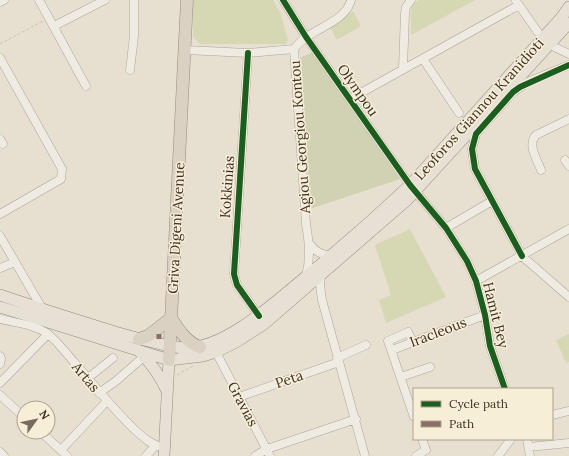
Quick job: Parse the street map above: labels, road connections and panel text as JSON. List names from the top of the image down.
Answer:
{
  "streets": {
    "highway": ["Griva Digeni Avenue"],
    "main road": ["Leoforos Giannou Kranidioti"],
    "street": [
      "Olympou",
      "Agiou Georgiou Kontou",
      "Kokkinias",
      "Hamit Bey",
      "Iracleous",
      "Artas",
      "Peta",
      "Gravias"
    ]
  },
  "crossings": [
    ["Olympou", "Leoforos Giannou Kranidioti"],
    ["Olympou", "Agiou Georgiou Kontou"],
    ["Olympou", "Hamit Bey"],
    ["Leoforos Giannou Kranidioti", "Agiou Georgiou Kontou"],
    ["Leoforos Giannou Kranidioti", "Kokkinias"],
    ["Leoforos Giannou Kranidioti", "Griva Digeni Avenue"],
    ["Leoforos Giannou Kranidioti", "Hamit Bey"],
    ["Leoforos Giannou Kranidioti", "Gravias"],
    ["Griva Digeni Avenue", "Artas"],
    ["Hamit Bey", "Iracleous"],
    ["Peta", "Gravias"]
  ],
  "legend": ["Cycle path", "Path"],
  "north": "top right"
}
